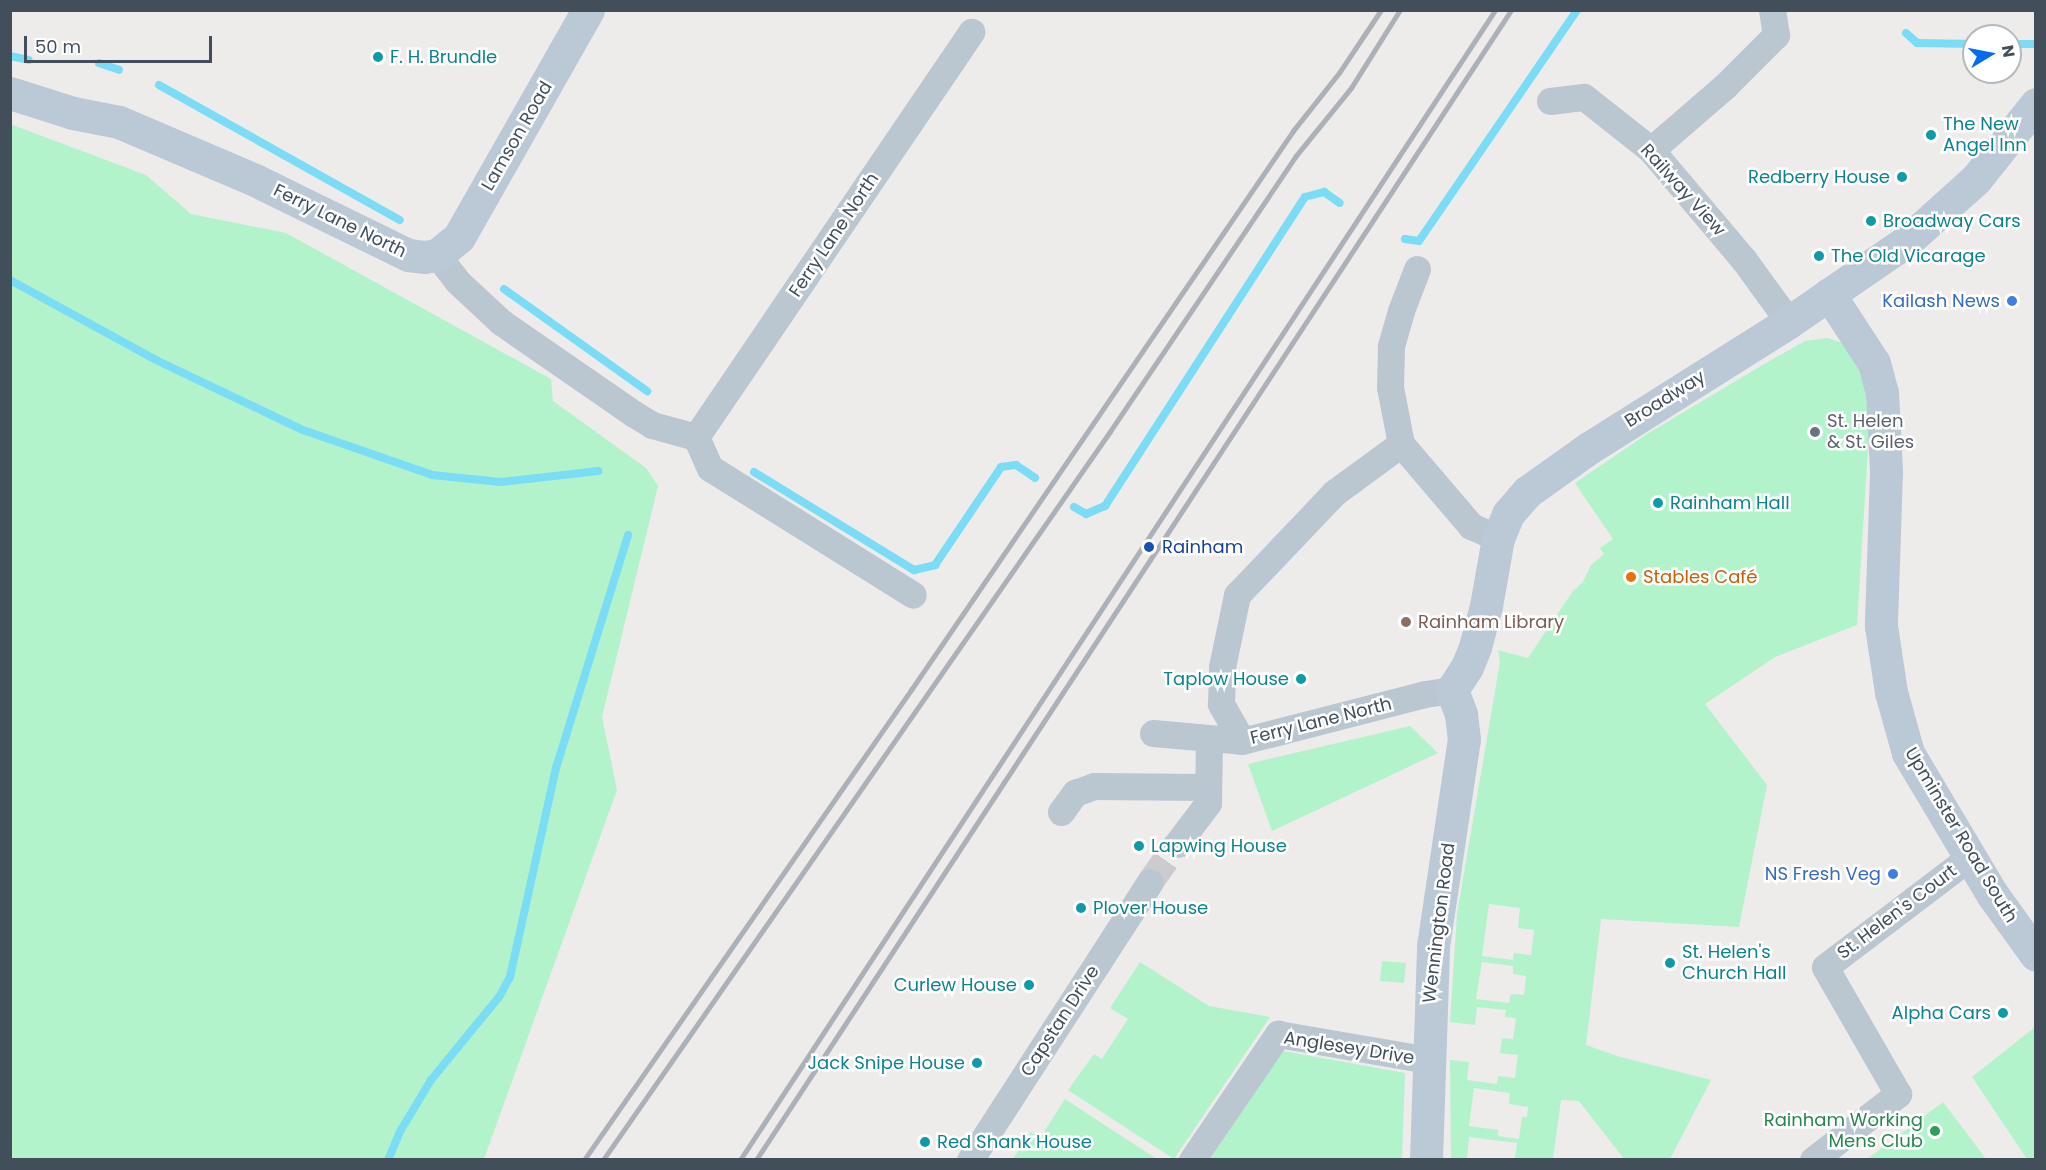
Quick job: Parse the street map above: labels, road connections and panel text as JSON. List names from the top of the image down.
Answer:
{
  "streets": {
    "street": [
      "Lamson Road",
      "Railway View",
      "Ferry Lane North",
      "Broadway",
      "Upminster Road South",
      "St. Helen's Court",
      "Wennington Road",
      "Capstan Drive",
      "Anglesey Drive"
    ]
  },
  "crossings": [
    ["Lamson Road", "Ferry Lane North"],
    ["Railway View", "Broadway"],
    ["Ferry Lane North", "Broadway"],
    ["Ferry Lane North", "Wennington Road"],
    ["Broadway", "Upminster Road South"],
    ["Broadway", "Wennington Road"],
    ["Upminster Road South", "St. Helen's Court"],
    ["Wennington Road", "Anglesey Drive"]
  ],
  "places": [
    "F. H. Brundle",
    "The New Angel Inn",
    "Redberry House",
    "Broadway Cars",
    "The Old Vicarage",
    "Kailash News",
    "St. Helen & St. Giles",
    "Rainham Hall",
    "Rainham",
    "Stables Café",
    "Rainham Library",
    "Taplow House",
    "Lapwing House",
    "NS Fresh Veg",
    "Plover House",
    "St. Helen's Church Hall",
    "Curlew House",
    "Alpha Cars",
    "Jack Snipe House",
    "Rainham Working Mens Club",
    "Red Shank House"
  ],
  "scale_bar": "50 m",
  "north": "right"
}
